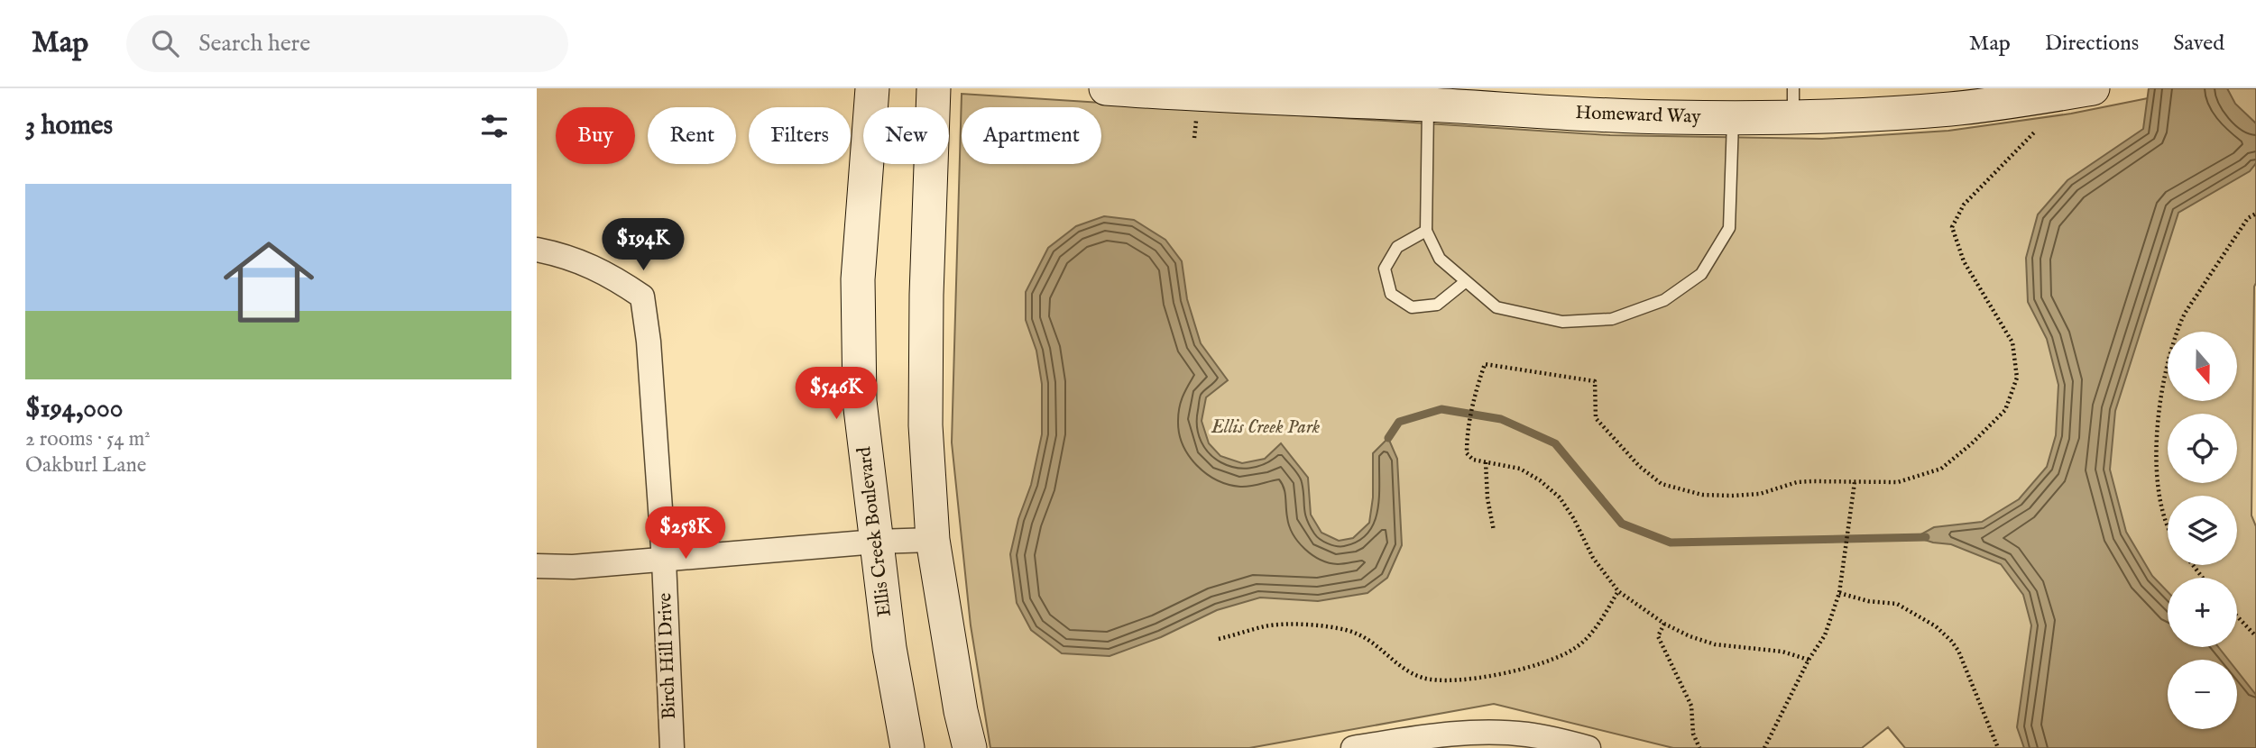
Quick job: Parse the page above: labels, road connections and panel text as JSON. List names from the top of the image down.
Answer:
{
  "streets": {
    "street": ["Homeward Way", "Ellis Creek Boulevard", "Birch Hill Drive"]
  },
  "parks": ["Ellis Creek Park"],
  "north": "bottom",
  "page": {
    "header": "Map",
    "search": "Search here",
    "nav": ["Map", "Directions", "Saved"],
    "heading": "3 homes",
    "chip": [
      "Buy",
      "Rent",
      "Filters",
      "New",
      "Apartment"
    ],
    "list": [
      {
        "name": "$194,000",
        "note": "2 rooms · 54 m² · Oakburl Lane"
      }
    ],
    "price": ["$194K", "$546K", "$258K"],
    "map_buttons": ["+", "−"]
  }
}
